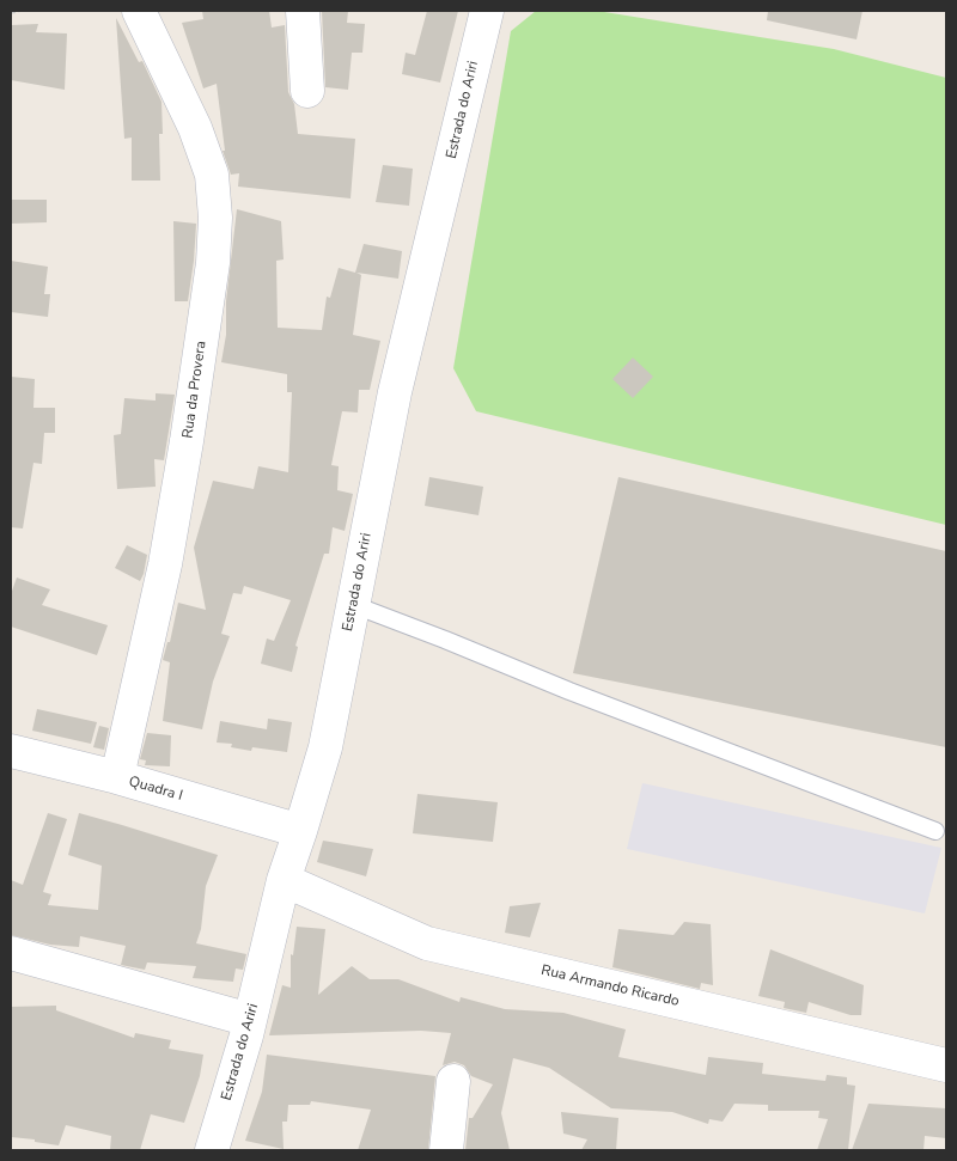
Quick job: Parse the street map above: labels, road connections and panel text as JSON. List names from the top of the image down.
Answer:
{
  "streets": {
    "street": [
      "Estrada do Ariri",
      "Rua da Provera",
      "Quadra I",
      "Rua Armando Ricardo"
    ]
  },
  "crossings": [
    ["Estrada do Ariri", "Quadra I"],
    ["Estrada do Ariri", "Rua Armando Ricardo"],
    ["Rua da Provera", "Quadra I"]
  ]
}
